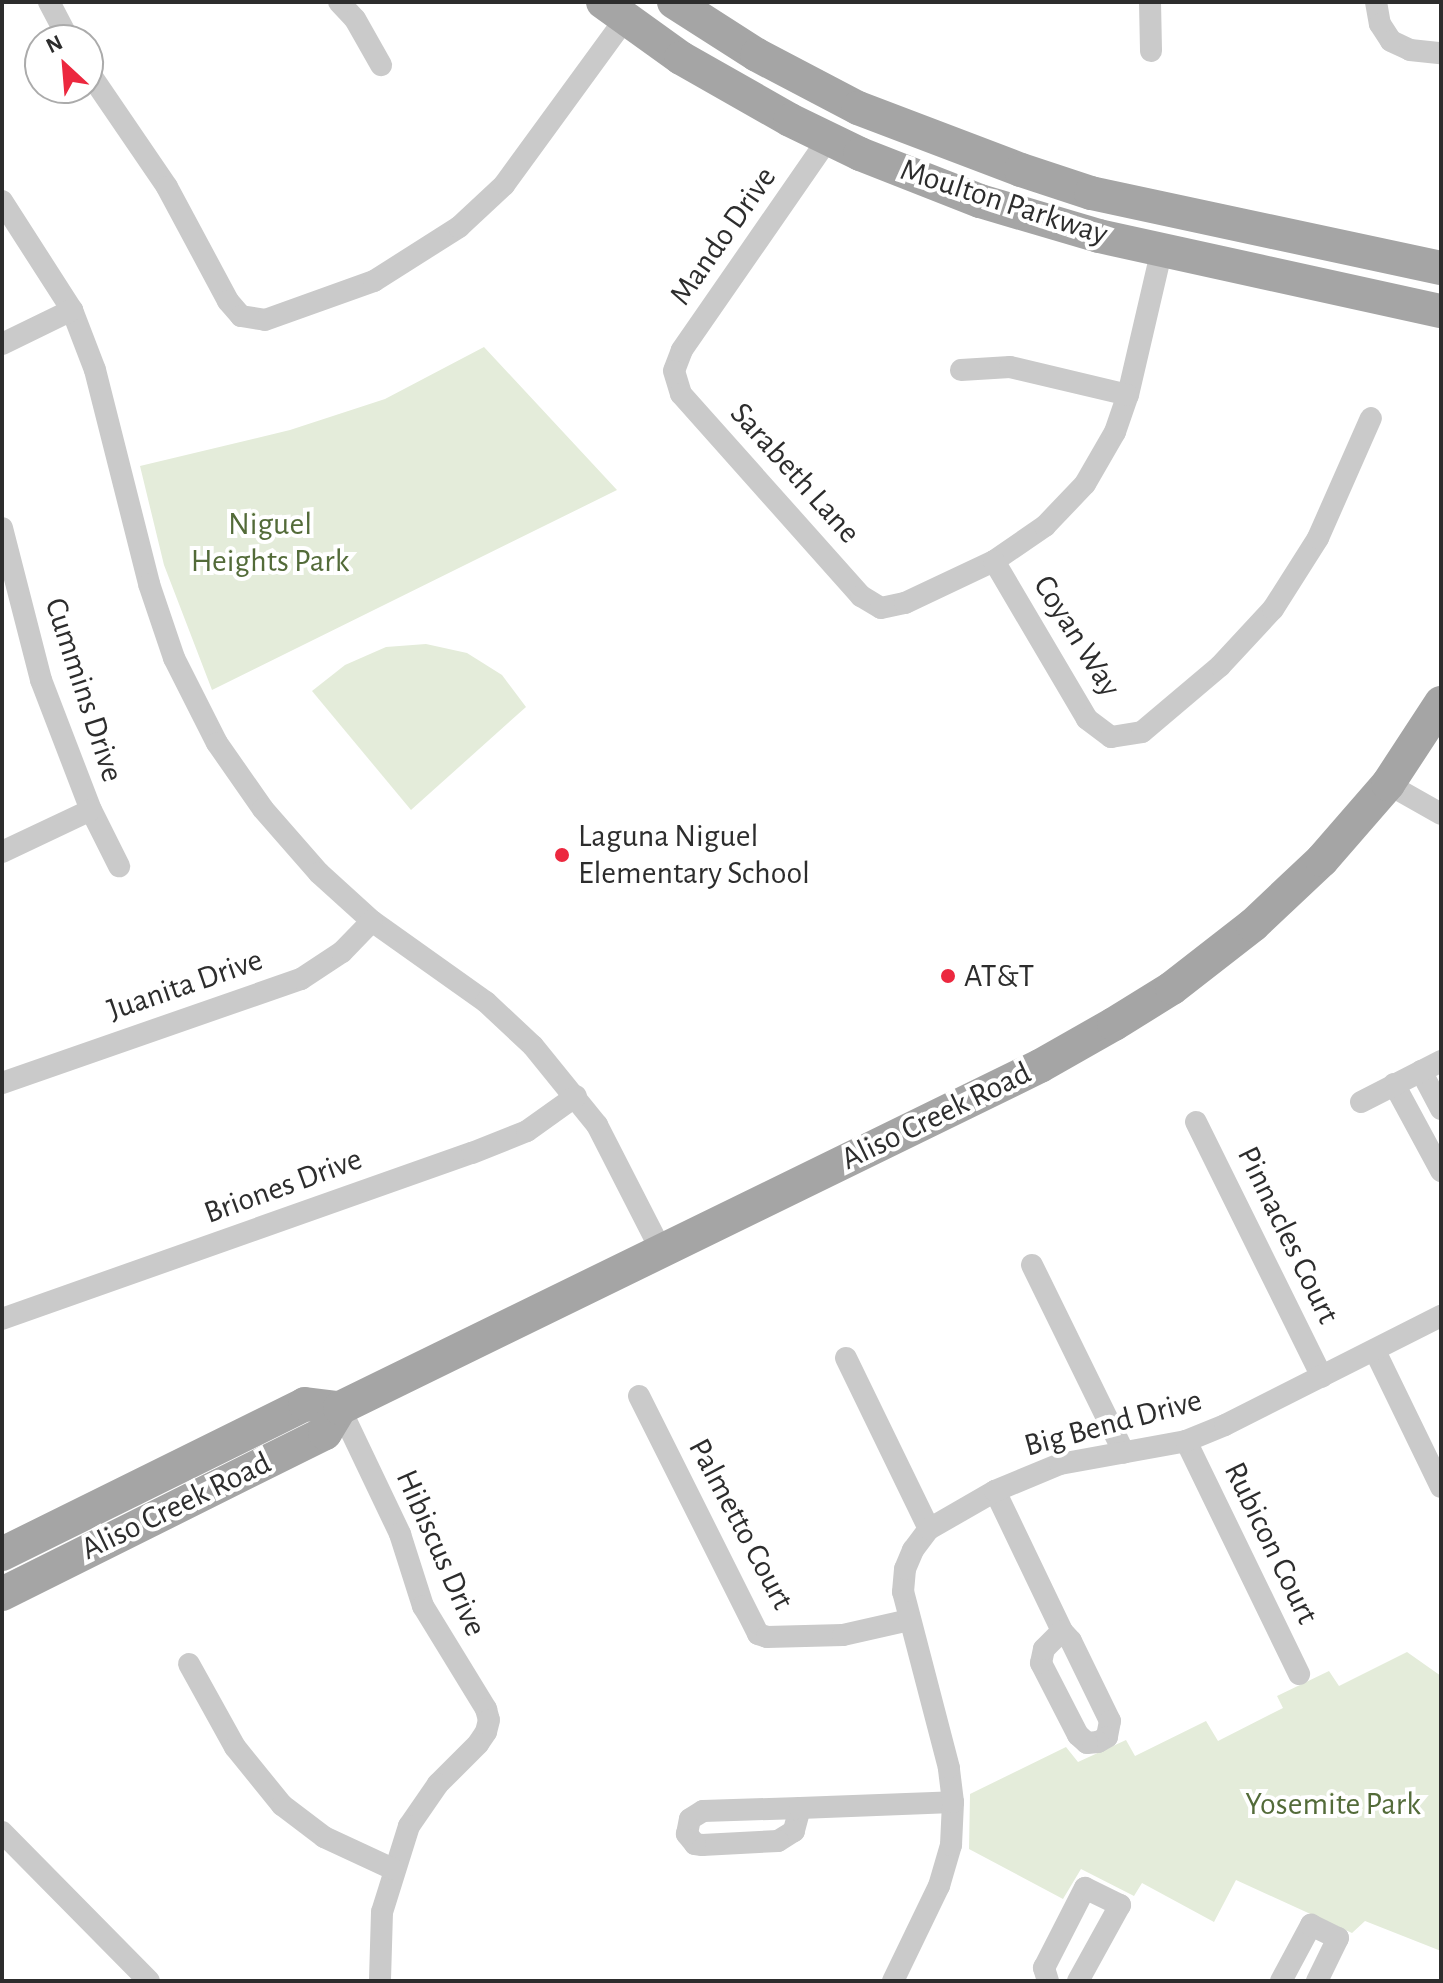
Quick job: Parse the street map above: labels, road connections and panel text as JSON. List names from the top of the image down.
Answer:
{
  "streets": {
    "main road": ["Moulton Parkway", "Aliso Creek Road"],
    "street": [
      "Mando Drive",
      "Sarabeth Lane",
      "Coyan Way",
      "Cummins Drive",
      "Juanita Drive",
      "Briones Drive",
      "Pinnacles Court",
      "Big Bend Drive",
      "Palmetto Court",
      "Rubicon Court",
      "Hibiscus Drive"
    ]
  },
  "crossings": [
    ["Moulton Parkway", "Mando Drive"],
    ["Mando Drive", "Sarabeth Lane"],
    ["Sarabeth Lane", "Coyan Way"],
    ["Aliso Creek Road", "Hibiscus Drive"],
    ["Pinnacles Court", "Big Bend Drive"],
    ["Big Bend Drive", "Palmetto Court"],
    ["Big Bend Drive", "Rubicon Court"]
  ],
  "parks": ["Niguel Heights Park", "Yosemite Park"],
  "places": ["Laguna Niguel Elementary School", "AT&T"],
  "north": "top left"
}
